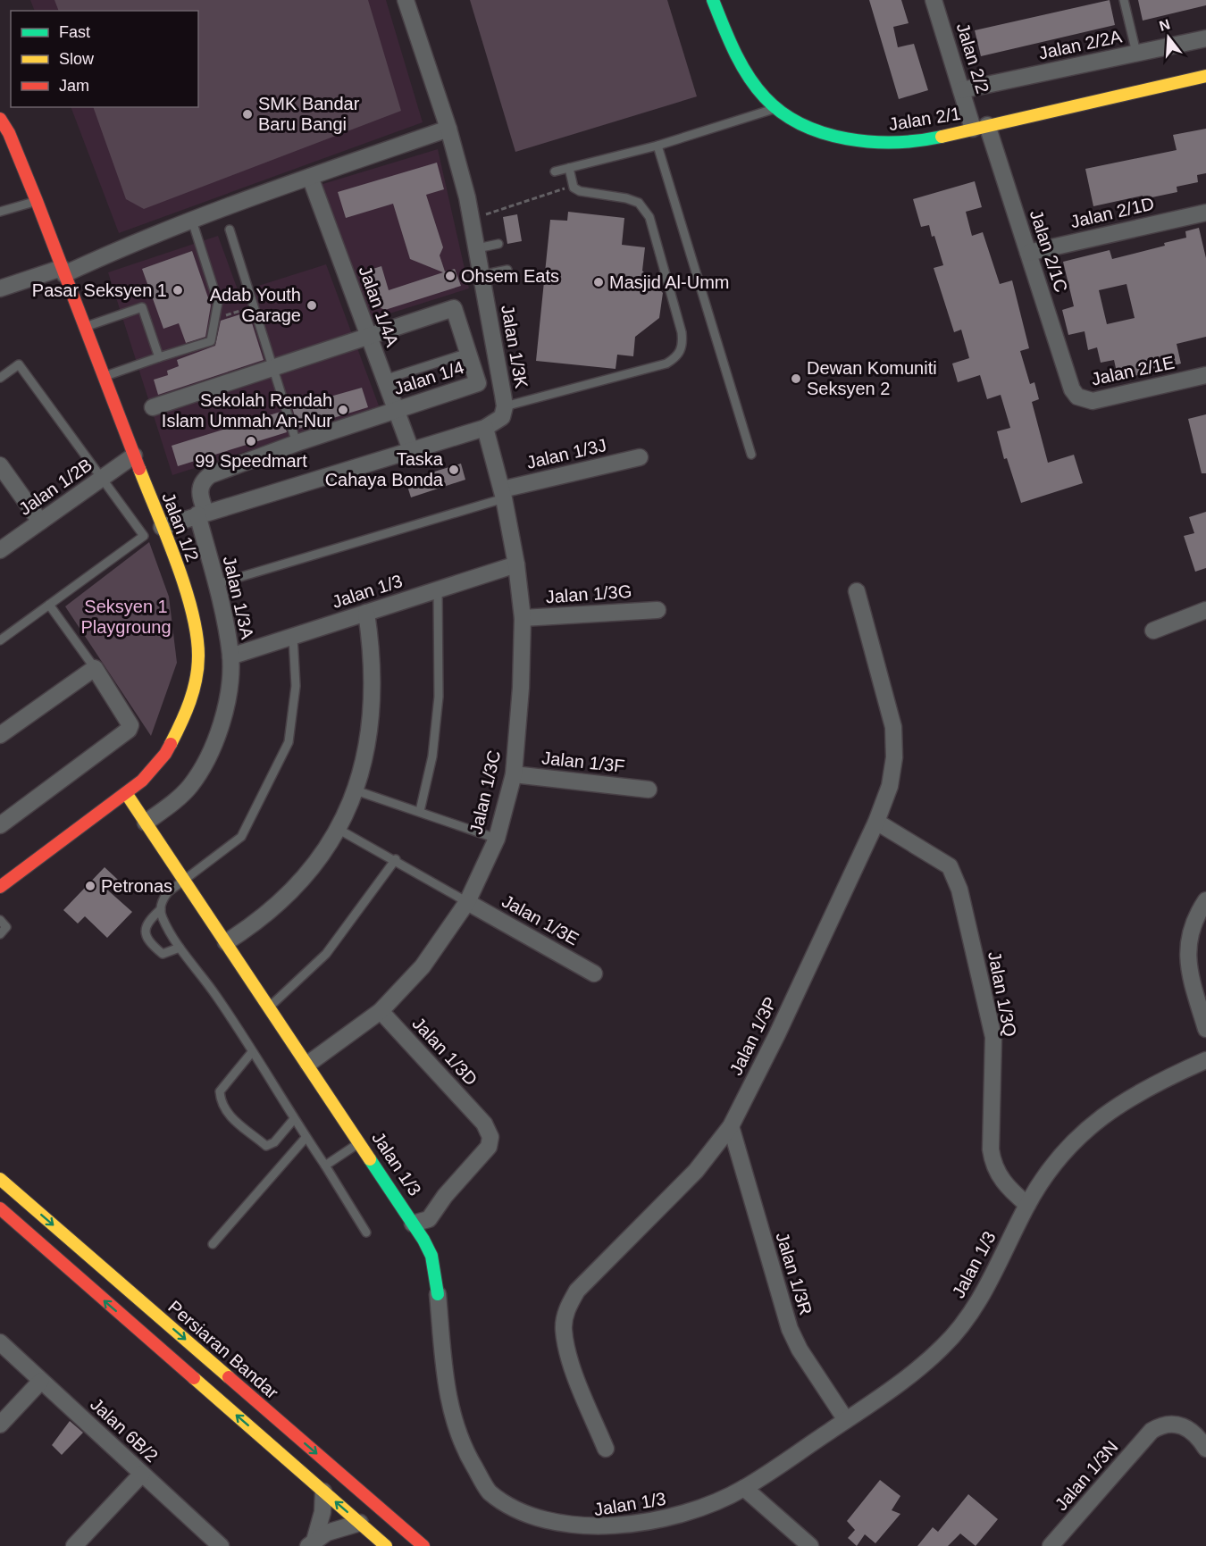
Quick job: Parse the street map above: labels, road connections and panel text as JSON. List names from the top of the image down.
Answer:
{
  "streets": {
    "street": [
      "Jalan 2/2A",
      "Jalan 2/2",
      "Jalan 2/1",
      "Jalan 2/1D",
      "Jalan 2/1C",
      "Jalan 1/4A",
      "Jalan 1/3K",
      "Jalan 2/1E",
      "Jalan 1/4",
      "Jalan 1/3J",
      "Jalan 1/2B",
      "Jalan 1/2",
      "Jalan 1/3",
      "Jalan 1/3G",
      "Jalan 1/3A",
      "Jalan 1/3F",
      "Jalan 1/3C",
      "Jalan 1/3E",
      "Jalan 1/3Q",
      "Jalan 1/3P",
      "Jalan 1/3D",
      "Jalan 1/3R",
      "Persiaran Bandar",
      "Jalan 6B/2",
      "Jalan 1/3N"
    ]
  },
  "crossings": [
    ["Jalan 2/2A", "Jalan 2/2"],
    ["Jalan 2/2", "Jalan 2/1"],
    ["Jalan 2/2", "Jalan 2/1C"],
    ["Jalan 2/1", "Jalan 2/1C"],
    ["Jalan 2/1D", "Jalan 2/1C"],
    ["Jalan 2/1C", "Jalan 2/1E"],
    ["Jalan 1/4A", "Jalan 1/3K"],
    ["Jalan 1/4A", "Jalan 1/4"],
    ["Jalan 1/3K", "Jalan 1/4"],
    ["Jalan 1/3K", "Jalan 1/2"],
    ["Jalan 1/3K", "Jalan 1/3A"],
    ["Jalan 1/3K", "Jalan 1/3C"],
    ["Jalan 1/4", "Jalan 1/3A"],
    ["Jalan 1/3J", "Jalan 1/3C"],
    ["Jalan 1/2B", "Jalan 1/2"],
    ["Jalan 1/2", "Jalan 1/3"],
    ["Jalan 1/3", "Jalan 1/3A"],
    ["Jalan 1/3", "Jalan 1/3C"],
    ["Jalan 1/3", "Jalan 1/3Q"],
    ["Jalan 1/3", "Jalan 1/3D"],
    ["Jalan 1/3", "Jalan 1/3R"],
    ["Jalan 1/3G", "Jalan 1/3C"],
    ["Jalan 1/3F", "Jalan 1/3C"],
    ["Jalan 1/3C", "Jalan 1/3E"],
    ["Jalan 1/3C", "Jalan 1/3D"],
    ["Jalan 1/3Q", "Jalan 1/3P"],
    ["Jalan 1/3P", "Jalan 1/3R"]
  ],
  "parks": ["Seksyen 1 Playgroung"],
  "places": [
    "SMK Bandar Baru Bangi",
    "Ohsem Eats",
    "Masjid Al-Umm",
    "Pasar Seksyen 1",
    "Adab Youth Garage",
    "Dewan Komuniti Seksyen 2",
    "Sekolah Rendah Islam Ummah An-Nur",
    "99 Speedmart",
    "Taska Cahaya Bonda",
    "Petronas"
  ],
  "legend": ["Fast", "Slow", "Jam"],
  "north": "top"
}
